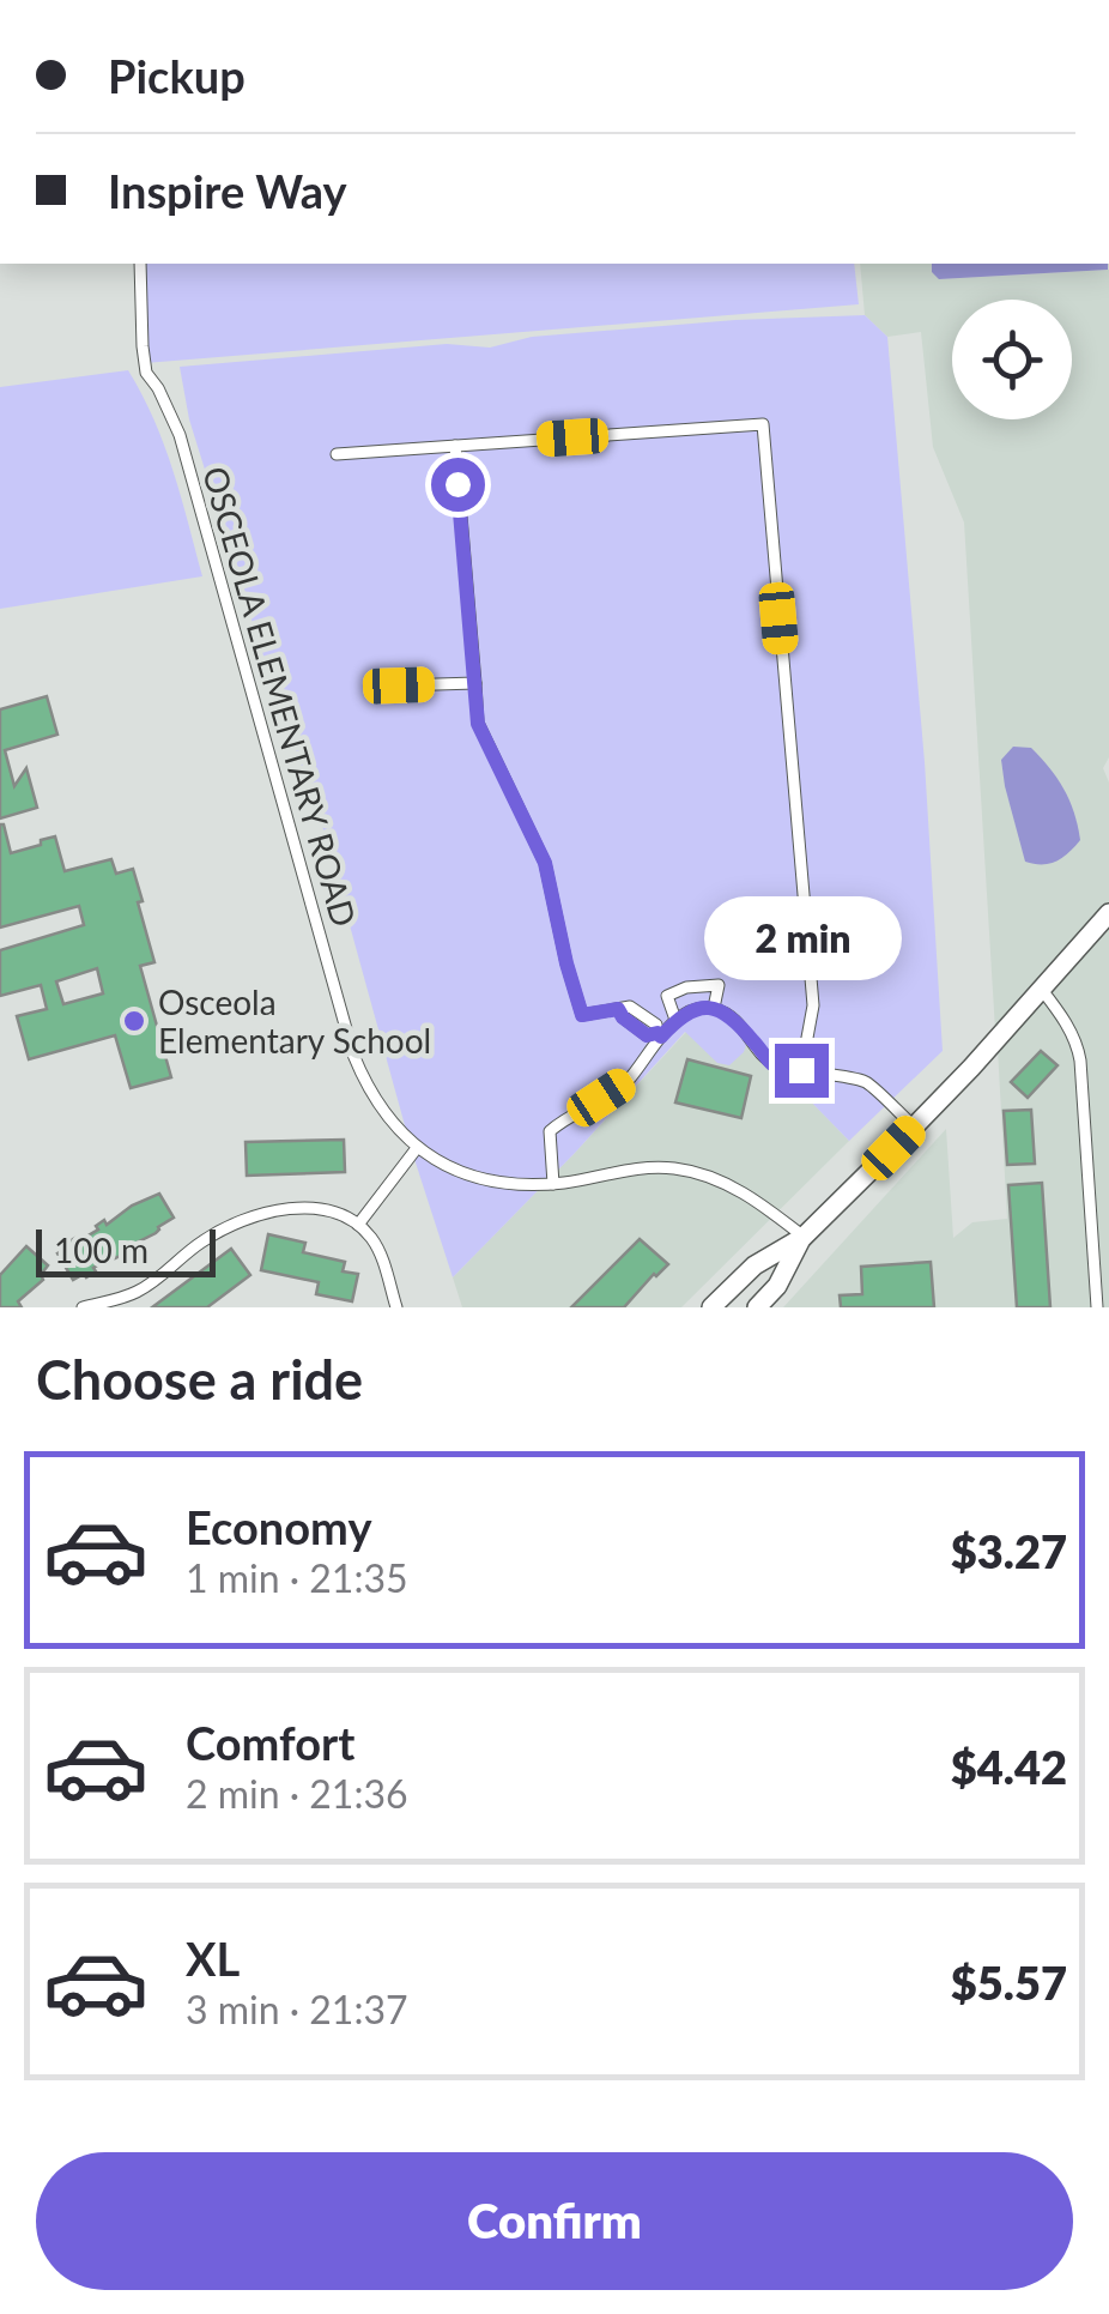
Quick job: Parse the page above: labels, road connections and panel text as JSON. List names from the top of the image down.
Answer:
{
  "streets": {
    "street": ["OSCEOLA ELEMENTARY ROAD"]
  },
  "places": ["Osceola Elementary School"],
  "scale_bar": "100 m",
  "page": {
    "banner": ["Pickup", "Inspire Way"],
    "bubble": "2 min",
    "scale": "100 m",
    "heading": "Choose a ride",
    "list": [
      {
        "name": "Economy",
        "note": "1 min · 21:35",
        "value": "$3.27"
      },
      {
        "name": "Comfort",
        "note": "2 min · 21:36",
        "value": "$4.42"
      },
      {
        "name": "XL",
        "note": "3 min · 21:37",
        "value": "$5.57"
      }
    ],
    "buttons": "Confirm"
  }
}
